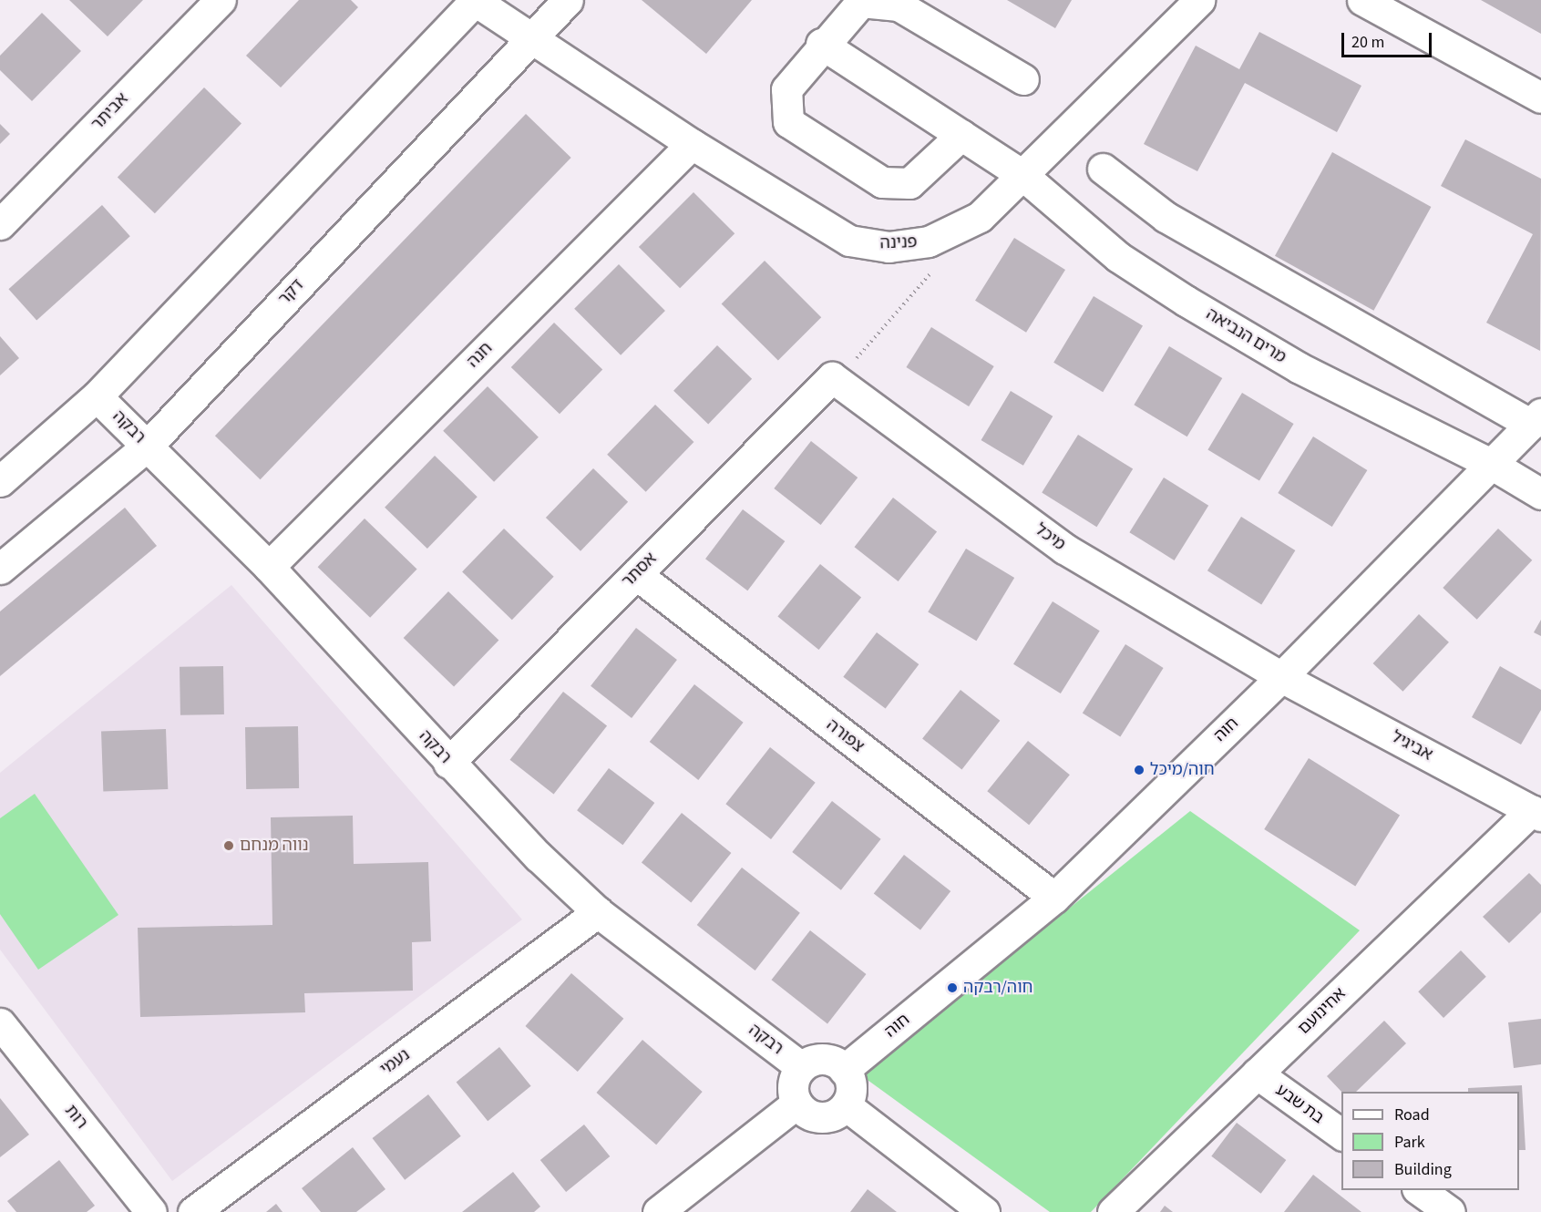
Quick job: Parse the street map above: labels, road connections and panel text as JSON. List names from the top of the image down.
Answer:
{
  "streets": {
    "street": [
      "אביתר",
      "פנינה",
      "דקר",
      "מרים הנביאה",
      "חנה",
      "רבקה",
      "מיכל",
      "אסתר",
      "חוה",
      "צפורה",
      "אביגיל",
      "אחינועם",
      "נעמי",
      "בת שבע",
      "רות"
    ]
  },
  "crossings": [
    ["פנינה", "דקר"],
    ["פנינה", "מרים הנביאה"],
    ["פנינה", "חנה"],
    ["דקר", "רבקה"],
    ["מרים הנביאה", "חוה"],
    ["חנה", "רבקה"],
    ["רבקה", "אסתר"],
    ["רבקה", "חוה"],
    ["רבקה", "נעמי"],
    ["מיכל", "אסתר"],
    ["מיכל", "חוה"],
    ["מיכל", "אביגיל"],
    ["אסתר", "צפורה"],
    ["חוה", "צפורה"],
    ["חוה", "אביגיל"],
    ["אביגיל", "אחינועם"],
    ["אחינועם", "בת שבע"]
  ],
  "places": ["חוה/מיכל", "נווה מנחם", "חוה/רבקה"],
  "legend": ["Road", "Park", "Building"],
  "scale_bar": "20 m"
}
